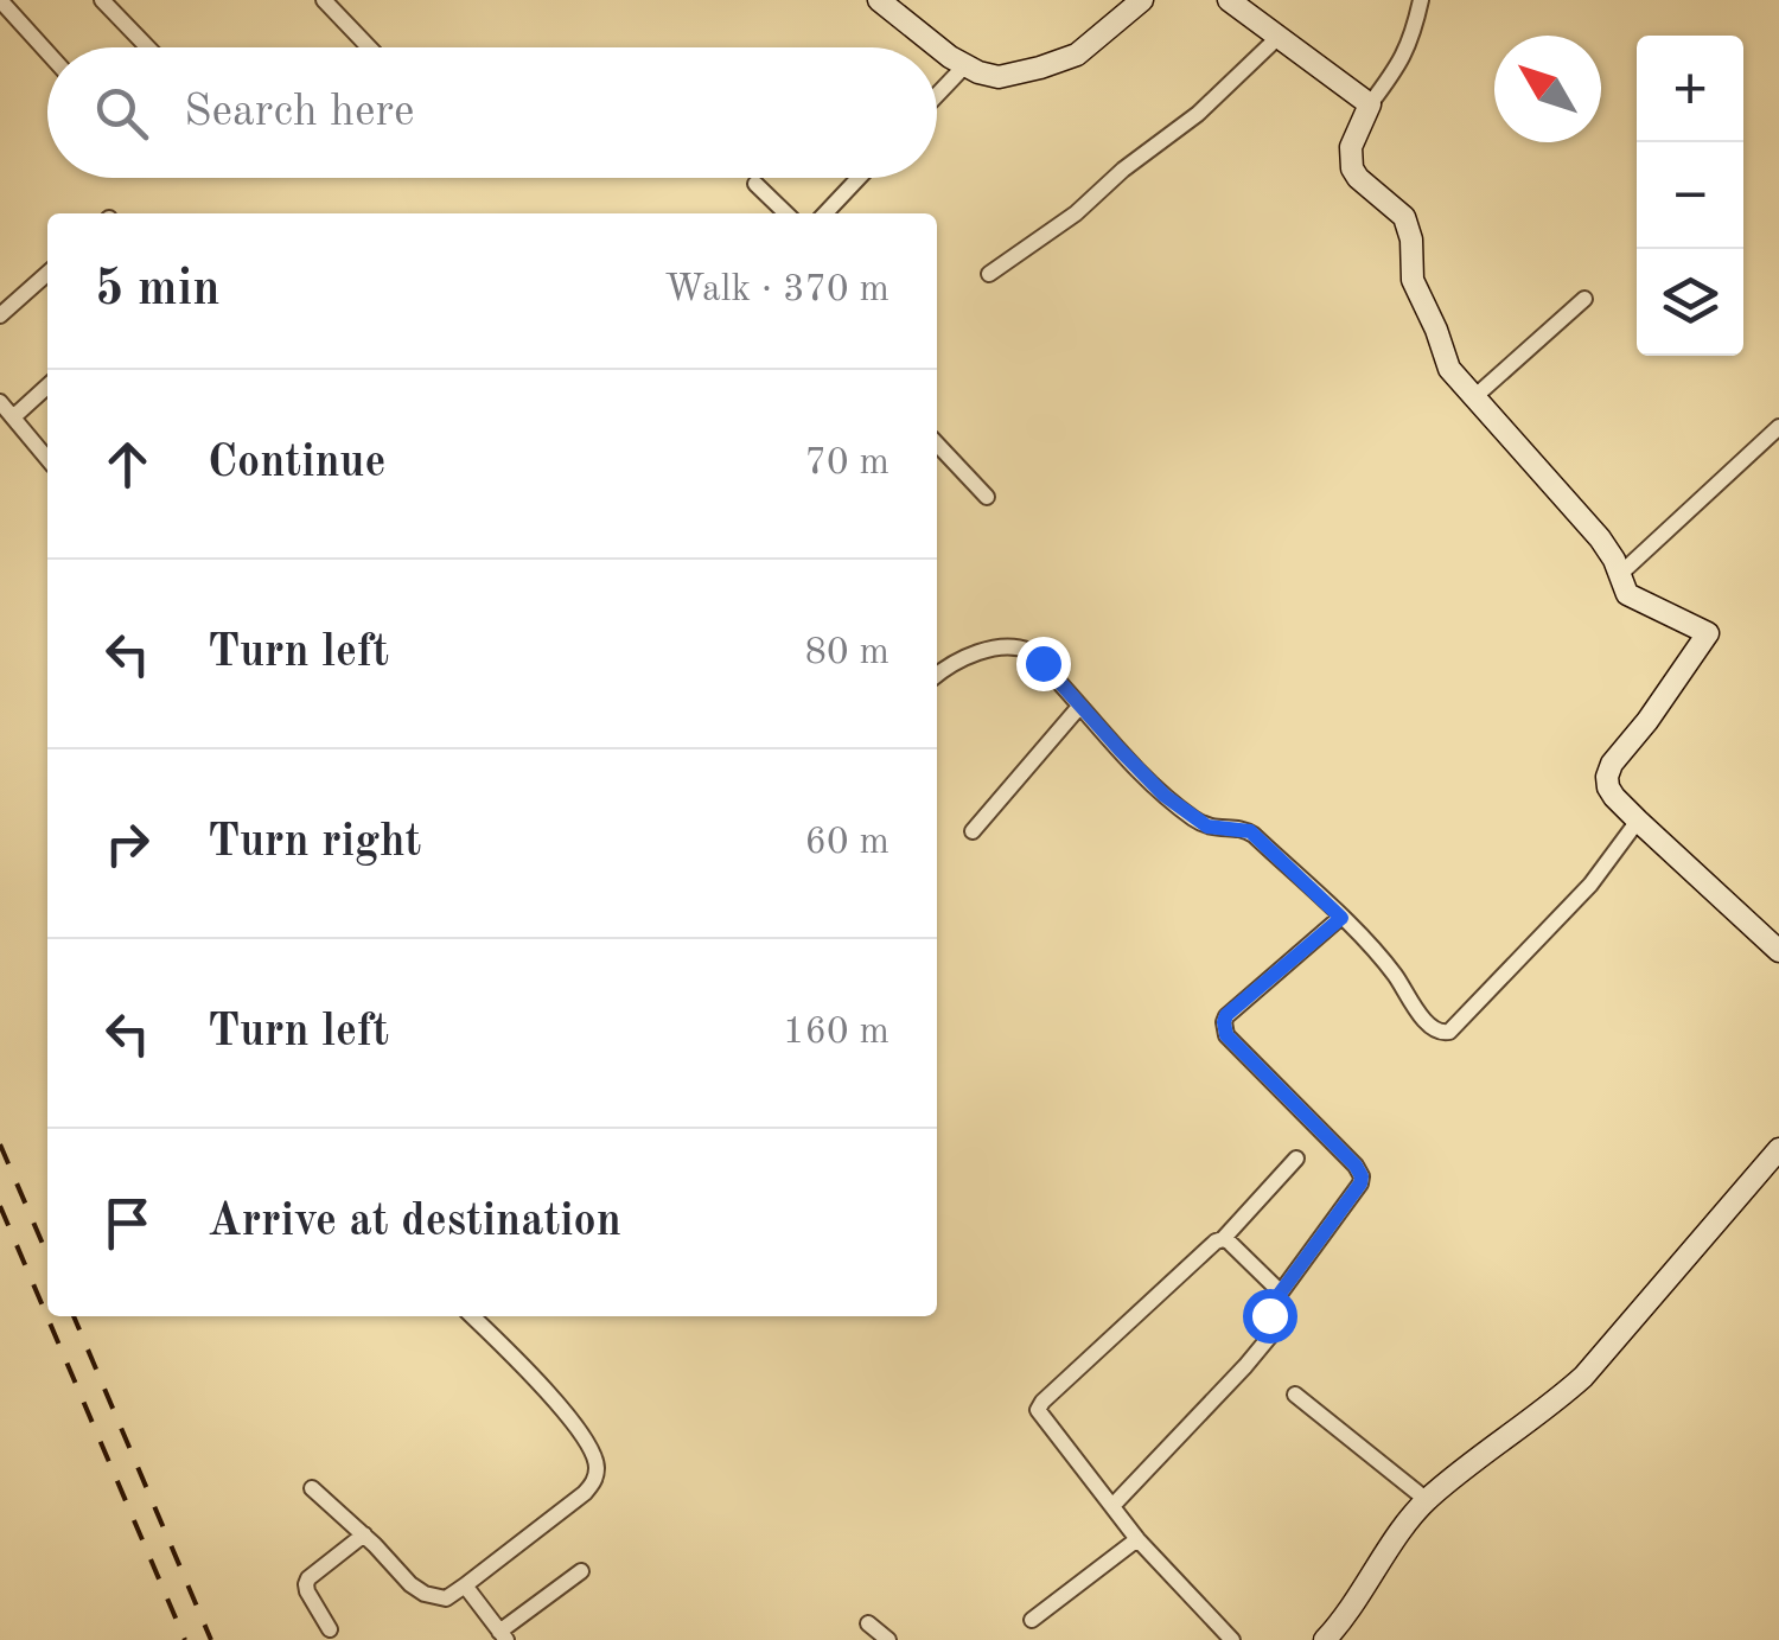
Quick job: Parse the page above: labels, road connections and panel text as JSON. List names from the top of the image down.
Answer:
{
  "north": "top left",
  "page": {
    "map_buttons": ["+", "−"],
    "search": "Search here",
    "heading": ["5 min", "Walk · 370 m"],
    "list": [
      ["Continue", "70 m"],
      ["Turn left", "80 m"],
      ["Turn right", "60 m"],
      ["Turn left", "160 m"],
      "Arrive at destination"
    ]
  }
}
